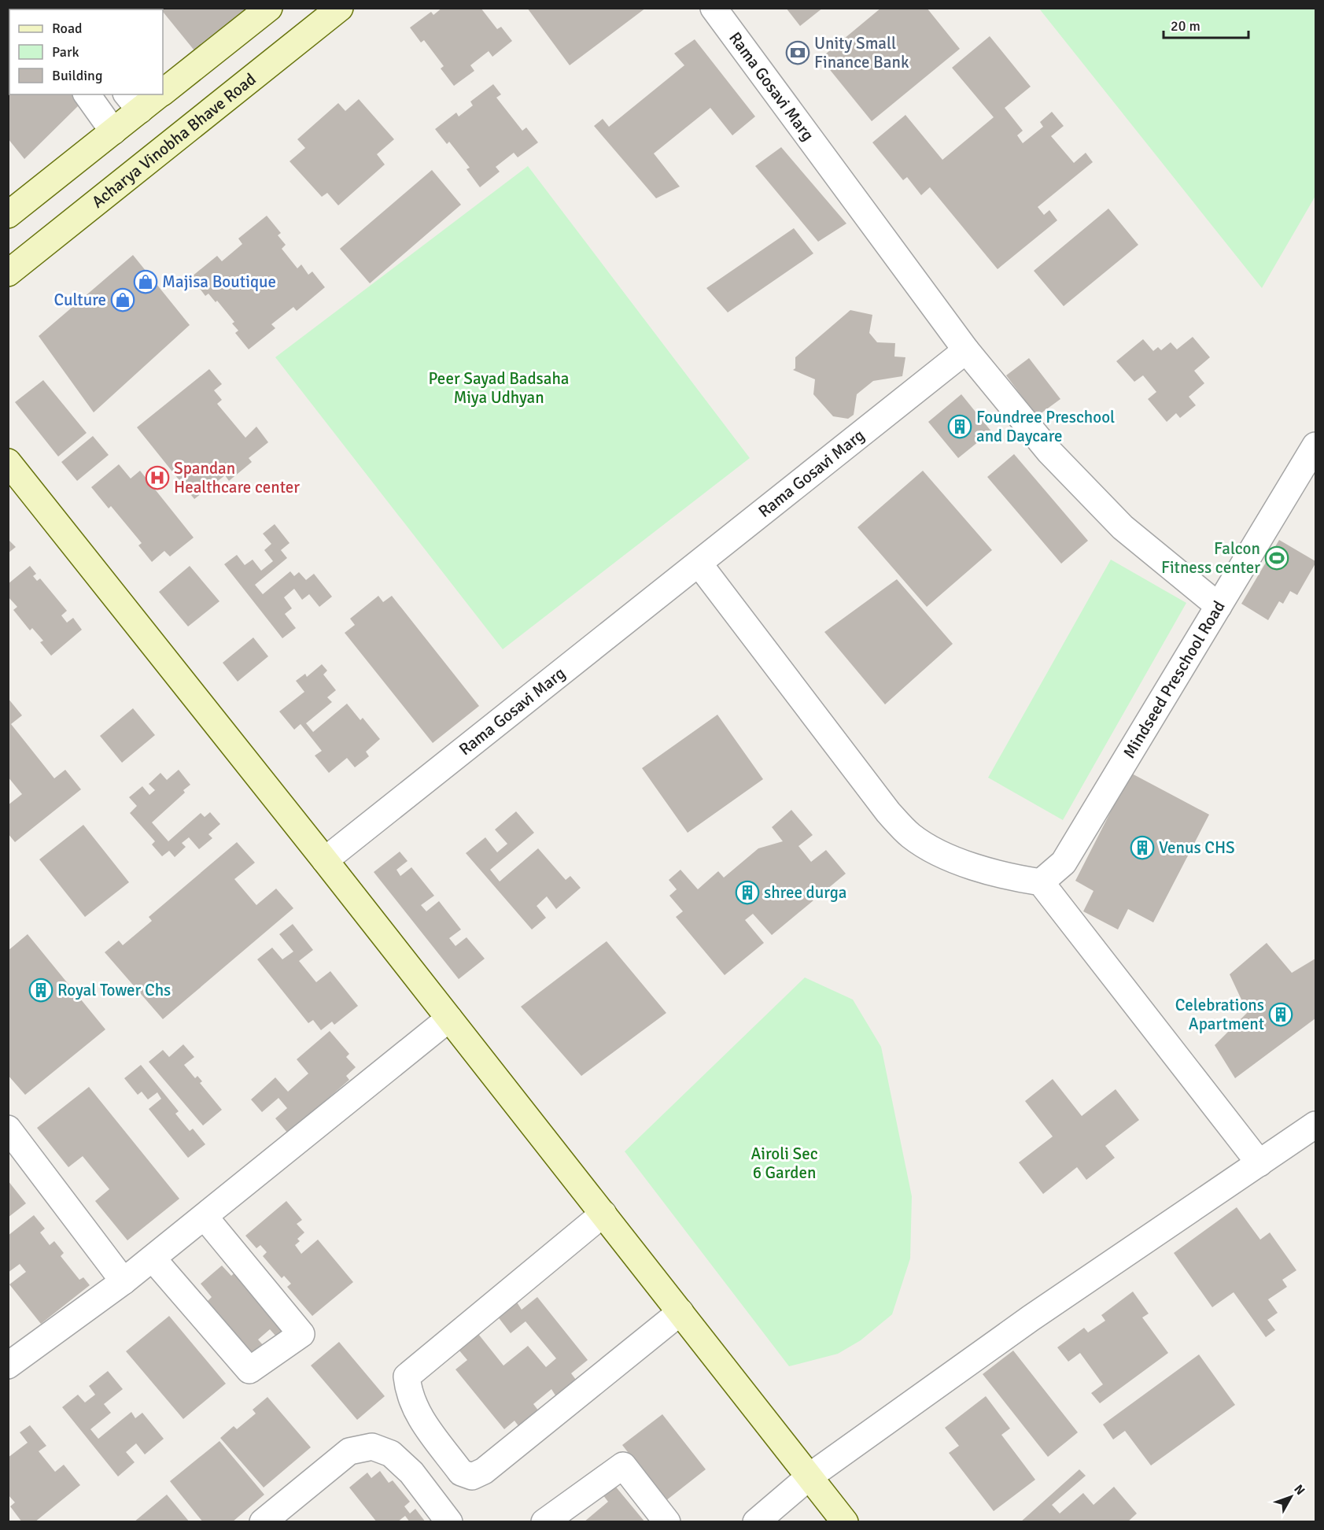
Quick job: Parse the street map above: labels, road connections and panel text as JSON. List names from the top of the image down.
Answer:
{
  "streets": {
    "street": ["Rama Gosavi Marg", "Acharya Vinobha Bhave Road", "Mindseed Preschool Road"]
  },
  "parks": ["Peer Sayad Badsaha Miya Udhyan", "Airoli Sec 6 Garden"],
  "places": {
    "bank": ["Unity Small Finance Bank"],
    "shop": ["Majisa Boutique", "Culture"],
    "building": [
      "Foundree Preschool and Daycare",
      "Venus CHS",
      "shree durga",
      "Royal Tower Chs",
      "Celebrations Apartment"
    ],
    "hospital": ["Spandan Healthcare center"],
    "sports": ["Falcon Fitness center"]
  },
  "legend": ["Road", "Park", "Building"],
  "scale_bar": "20 m",
  "north": "top right"
}
